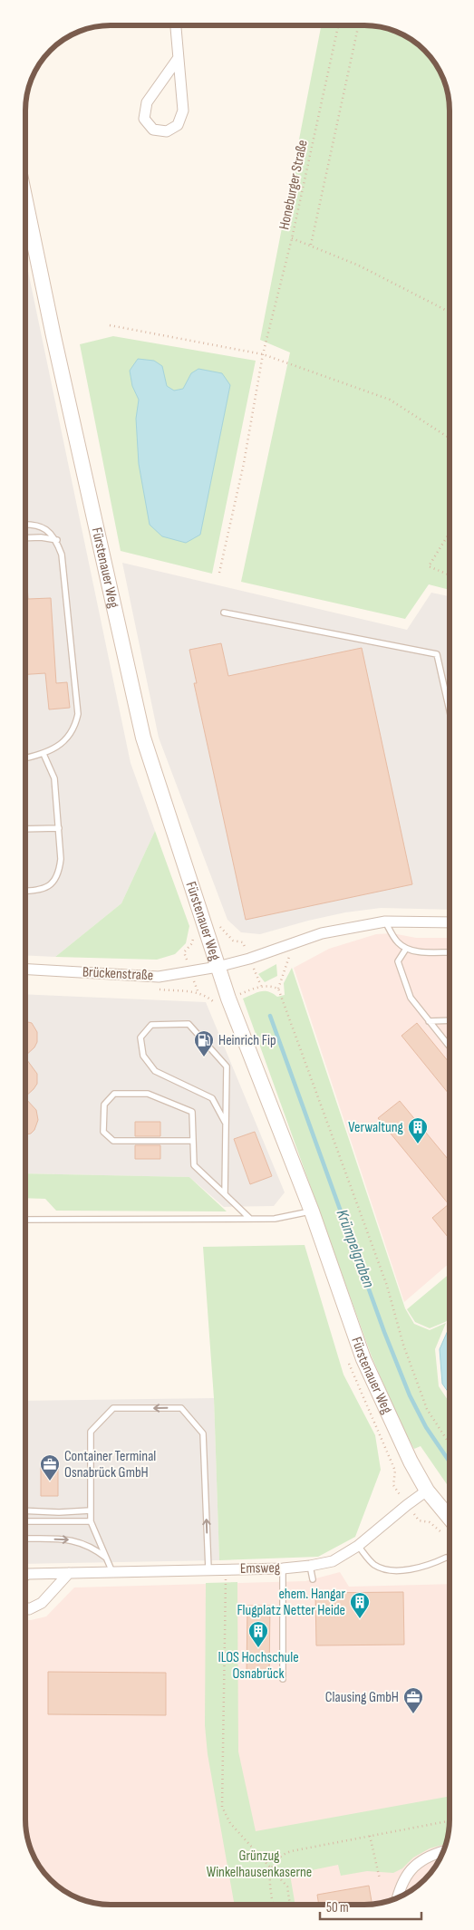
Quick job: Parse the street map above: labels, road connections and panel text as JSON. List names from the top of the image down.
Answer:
{
  "streets": {
    "street": ["Fürstenauer Weg", "Brückenstraße", "Emsweg"],
    "path": ["Honeburger Straße"]
  },
  "crossings": [
    ["Fürstenauer Weg", "Brückenstraße"],
    ["Fürstenauer Weg", "Emsweg"]
  ],
  "water": ["Krümpelgraben"],
  "parks": ["Grünzug Winkelhausenkaserne"],
  "places": {
    "fuel station": ["Heinrich Fip"],
    "building": ["Verwaltung", "ehem. Hangar Flugplatz Netter Heide", "ILOS Hochschule Osnabrück"],
    "office": ["Container Terminal Osnabrück GmbH", "Clausing GmbH"]
  },
  "scale_bar": "50 m"
}
